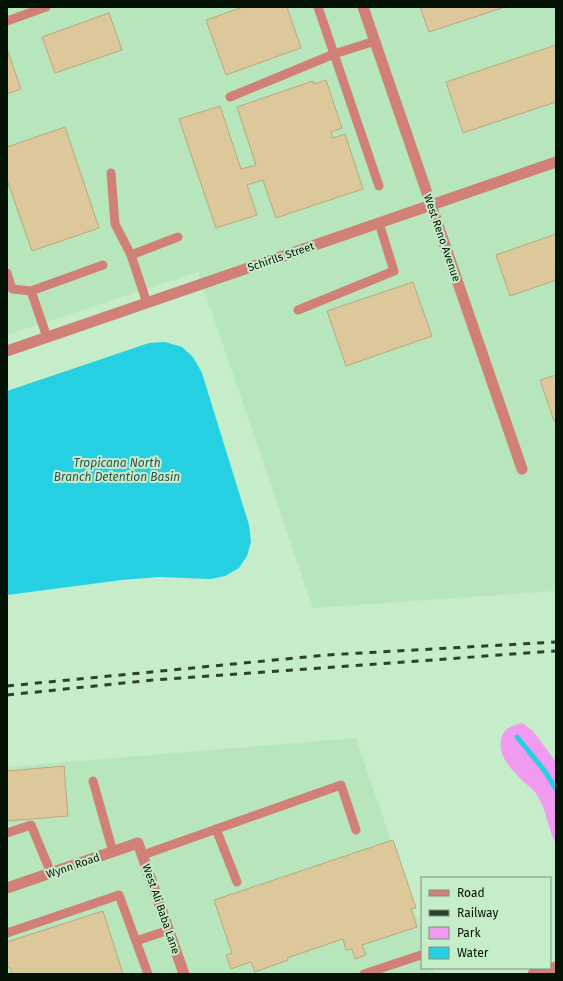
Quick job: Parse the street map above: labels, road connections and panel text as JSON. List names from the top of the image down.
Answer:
{
  "streets": {
    "street": [
      "West Reno Avenue",
      "Schirlls Street",
      "Wynn Road",
      "West Ali Baba Lane"
    ]
  },
  "crossings": [
    ["West Reno Avenue", "Schirlls Street"],
    ["Wynn Road", "West Ali Baba Lane"]
  ],
  "water": ["Tropicana North Branch Detention Basin"],
  "legend": [
    "Road",
    "Railway",
    "Park",
    "Water"
  ]
}
